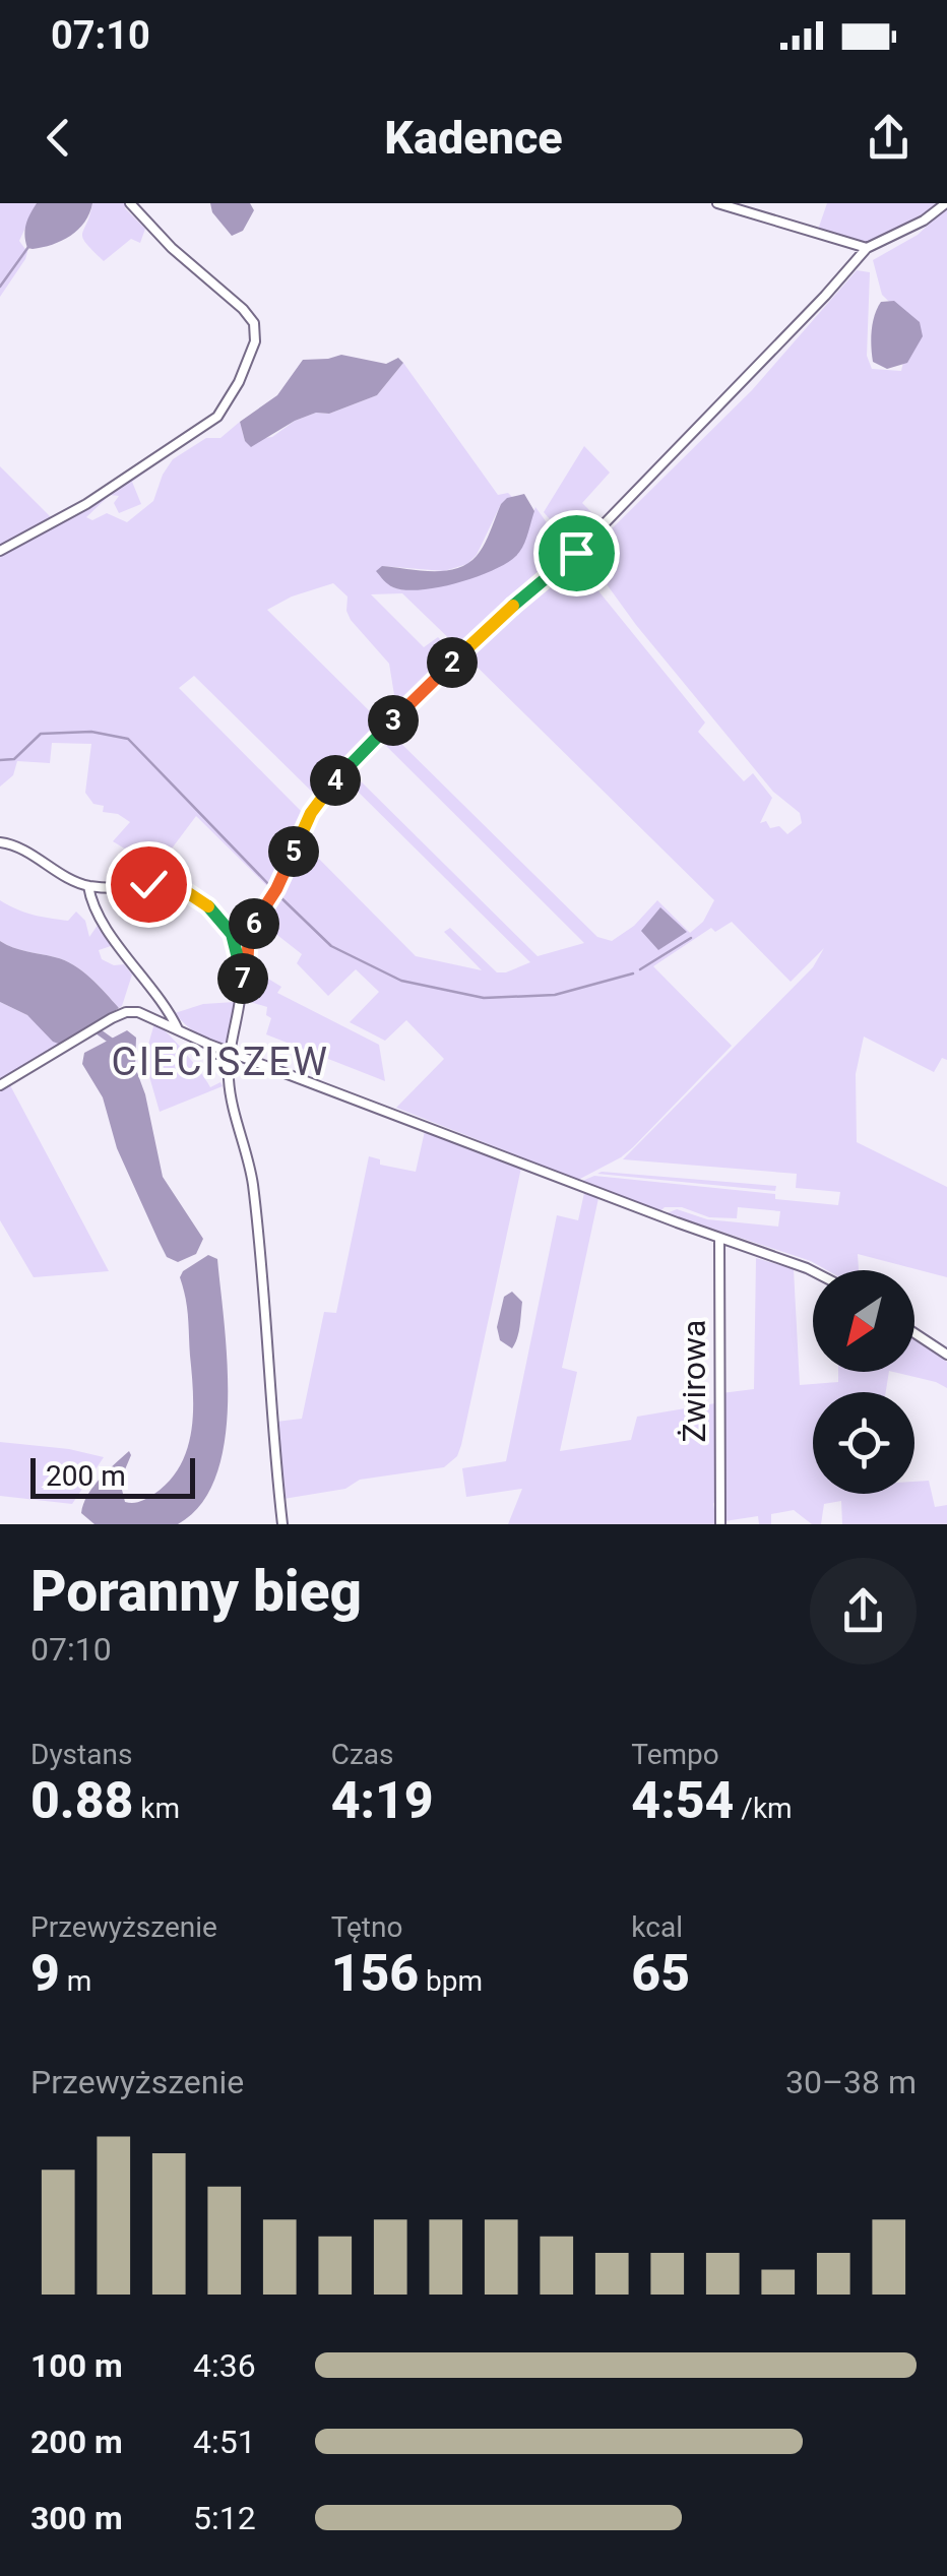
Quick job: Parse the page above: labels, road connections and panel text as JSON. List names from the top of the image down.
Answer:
{
  "streets": {
    "street": ["Żwirowa"]
  },
  "districts": ["CIECISZEW"],
  "scale_bar": "200 m",
  "north": "bottom left",
  "page": {
    "status": "07:10",
    "header": "Kadence",
    "pins": [
      "2",
      "3",
      "4",
      "5",
      "6",
      "7"
    ],
    "scale": "200 m",
    "heading": ["Poranny bieg", "07:10"],
    "stats": [
      ["Dystans", "0.88 km"],
      ["Czas", "4:19"],
      ["Tempo", "4:54 /km"],
      ["Przewyższenie", "9 m"],
      ["Tętno", "156 bpm"],
      ["kcal", "65"]
    ],
    "chart": ["Przewyższenie", "30–38 m"],
    "list": [
      {
        "name": "100 m",
        "note": "4:36"
      },
      {
        "name": "200 m",
        "note": "4:51"
      },
      {
        "name": "300 m",
        "note": "5:12"
      }
    ]
  }
}
